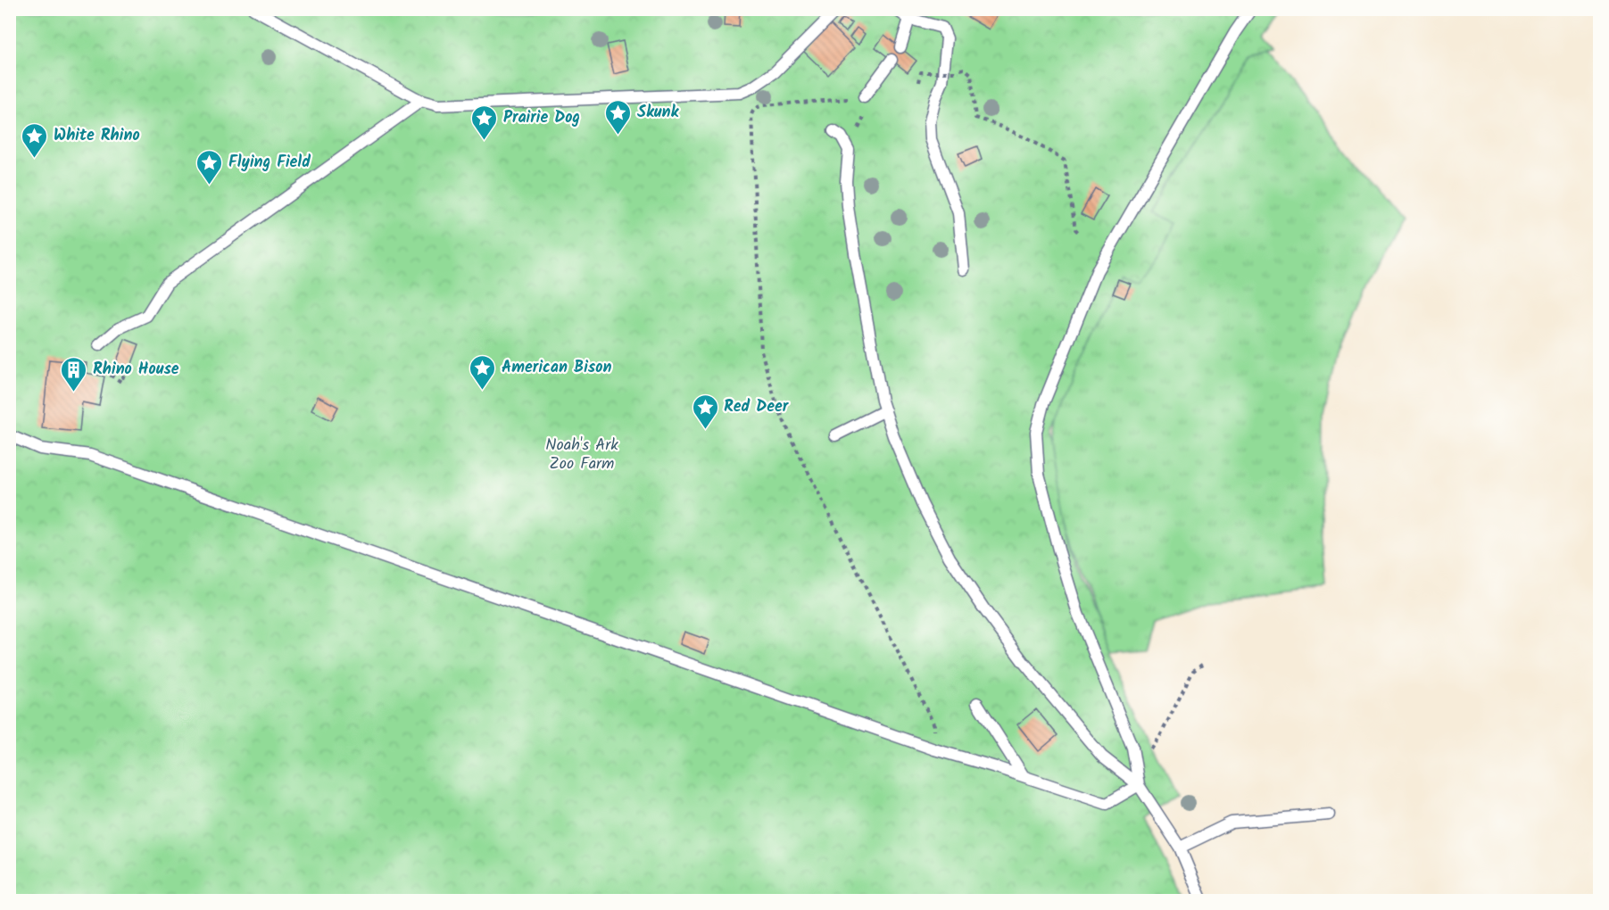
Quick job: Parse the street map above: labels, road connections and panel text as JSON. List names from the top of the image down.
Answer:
{
  "parks": ["Noah's Ark Zoo Farm"],
  "places": {
    "place": [
      "Skunk",
      "Prairie Dog",
      "White Rhino",
      "Flying Field",
      "American Bison",
      "Red Deer"
    ],
    "building": ["Rhino House"]
  }
}
